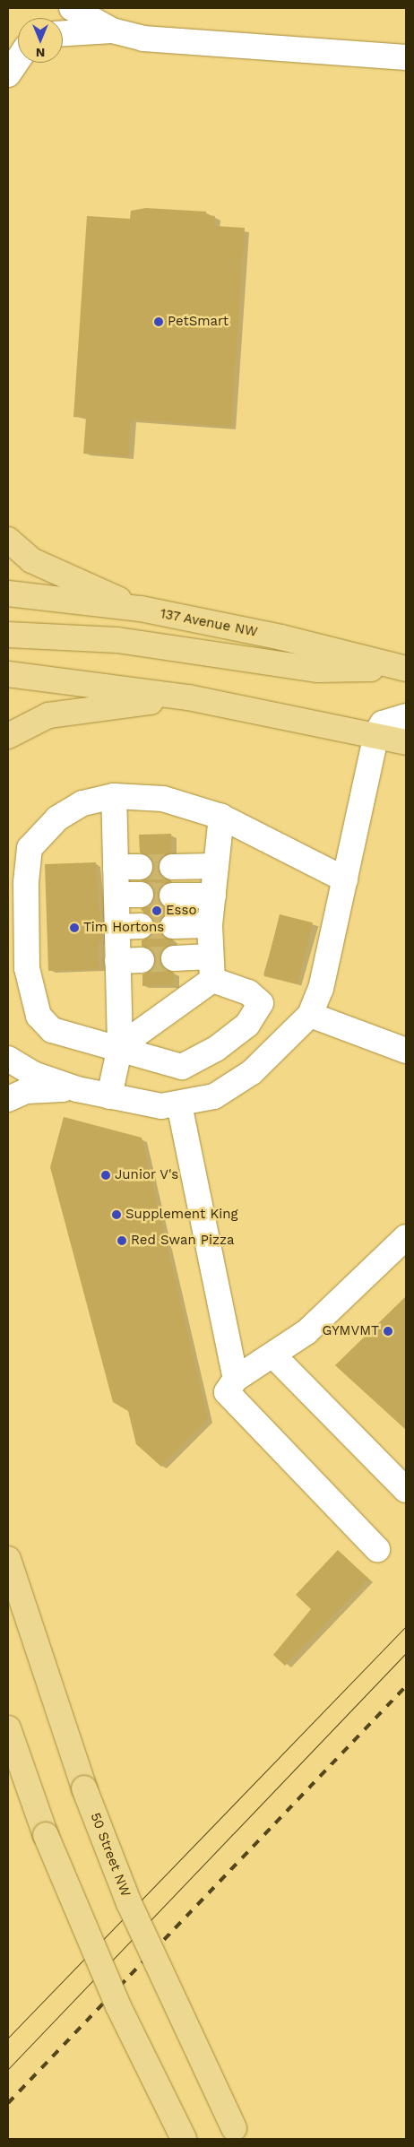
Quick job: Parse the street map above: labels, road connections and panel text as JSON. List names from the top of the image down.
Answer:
{
  "streets": {
    "main road": ["137 Avenue NW", "50 Street NW"]
  },
  "places": [
    "PetSmart",
    "Esso",
    "Tim Hortons",
    "Junior V's",
    "Supplement King",
    "Red Swan Pizza",
    "GYMVMT"
  ],
  "north": "bottom"
}
